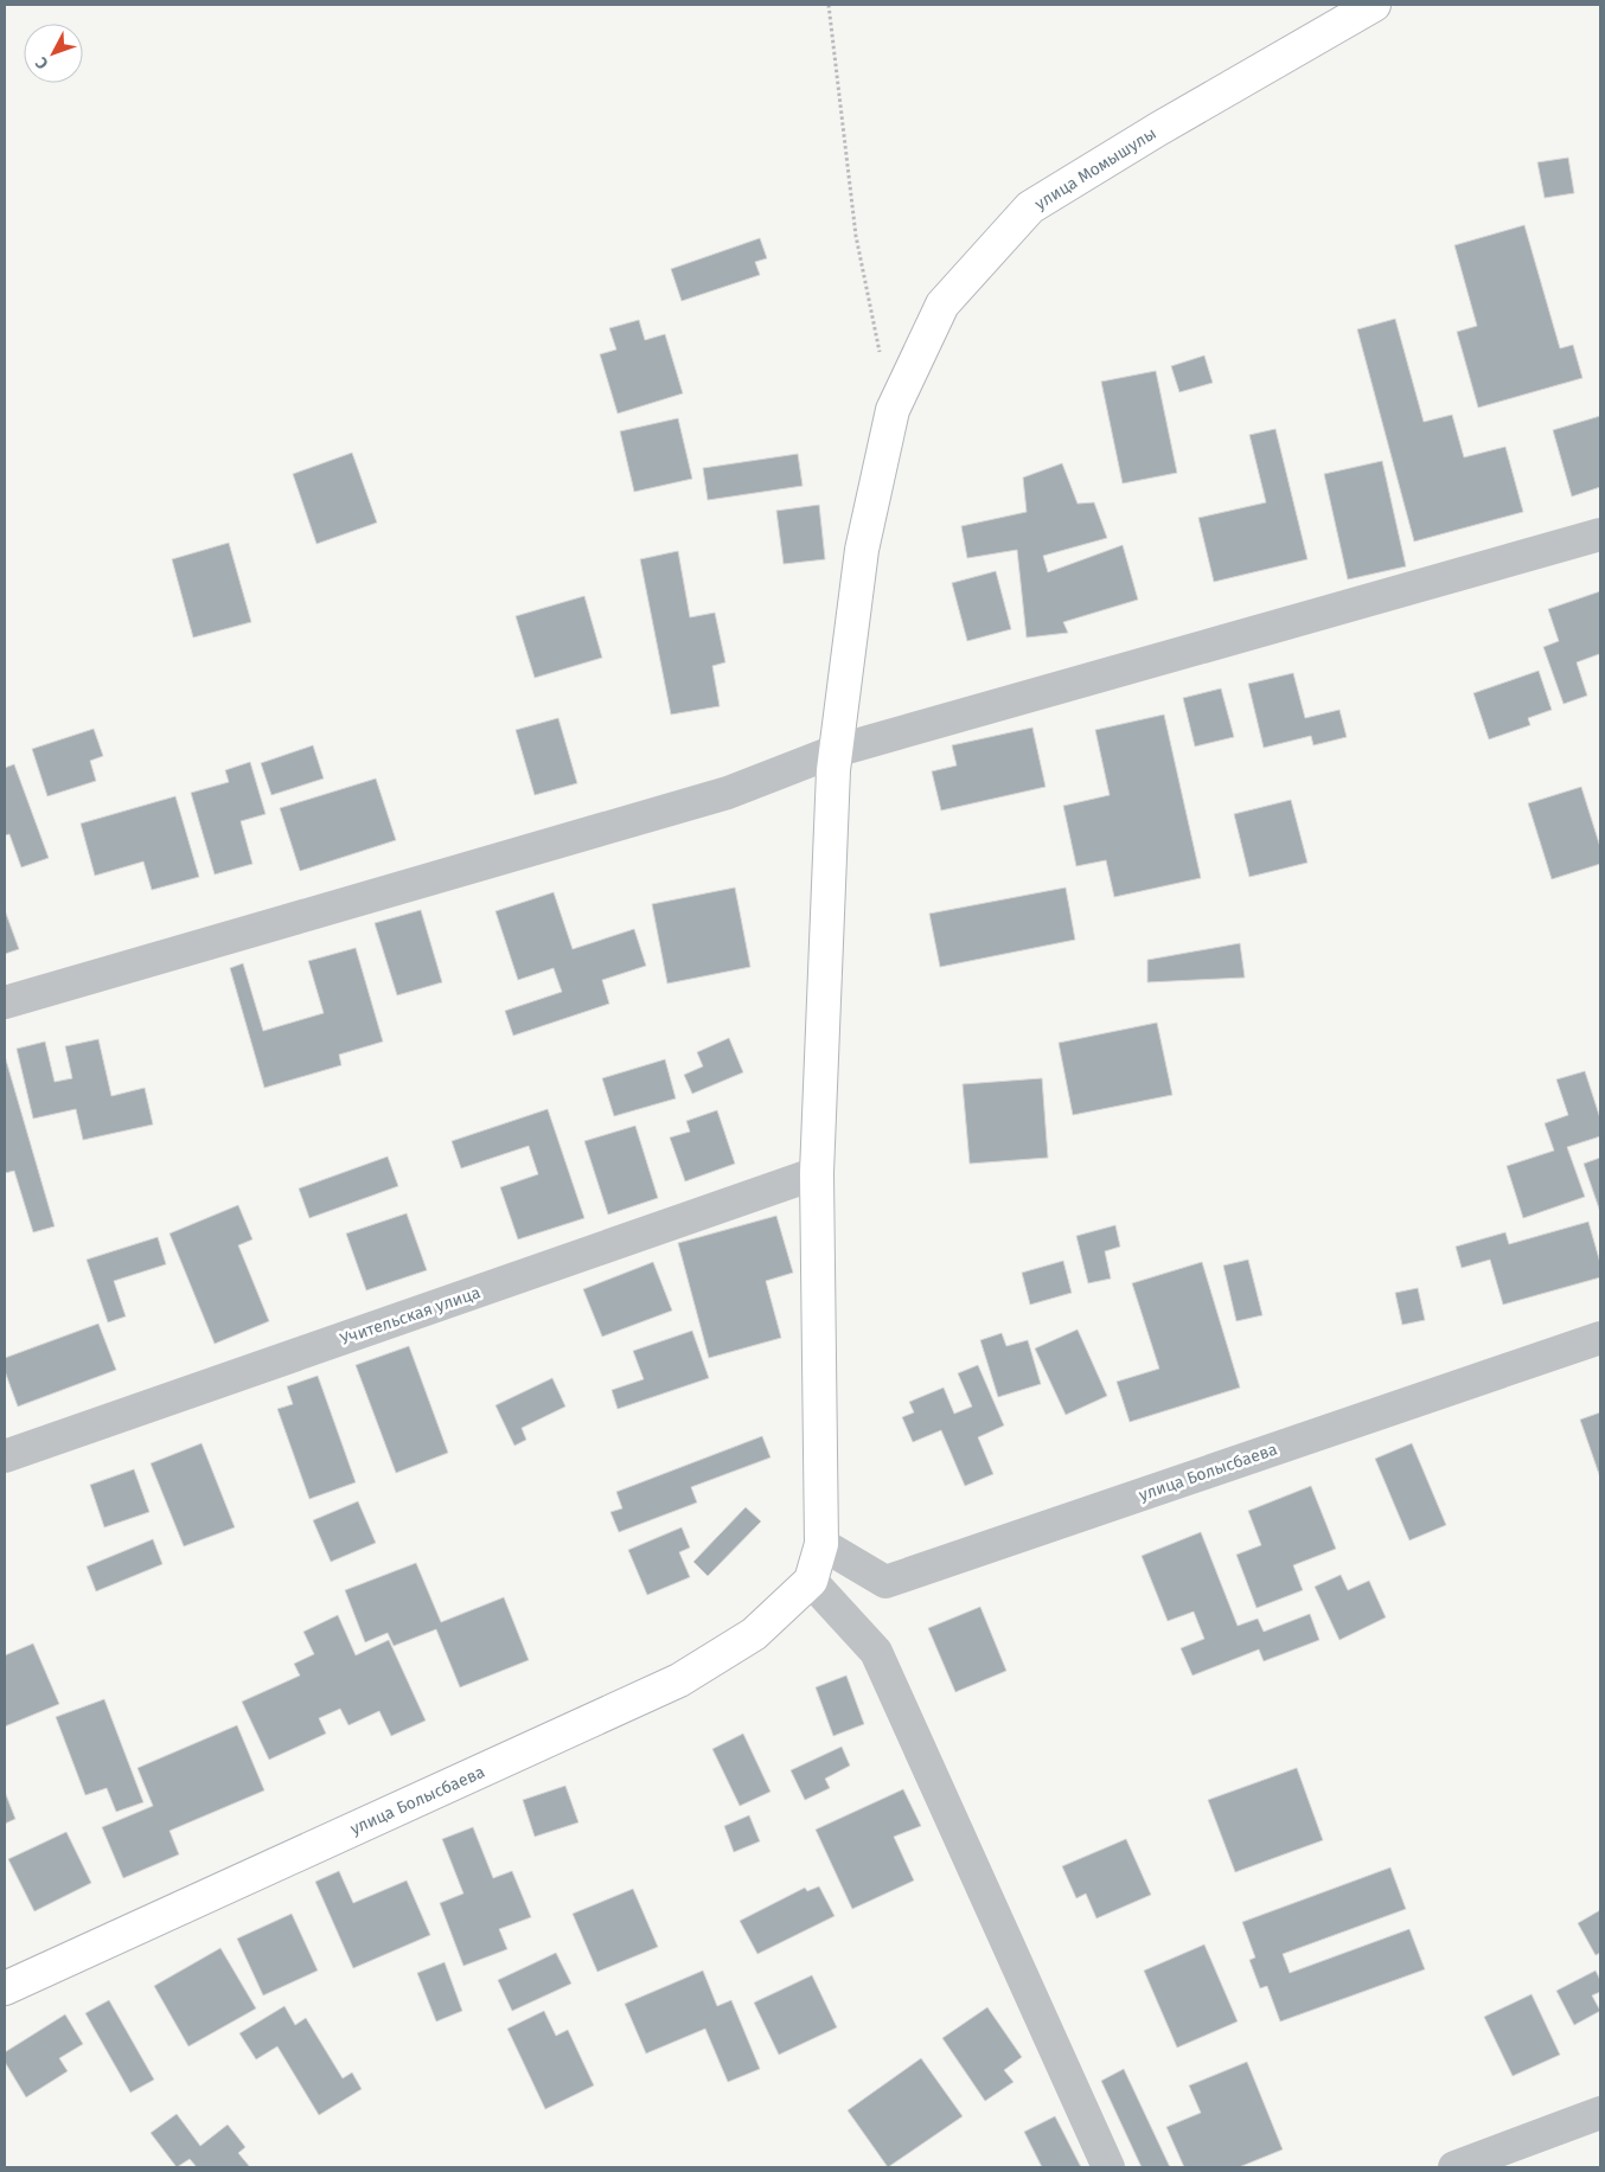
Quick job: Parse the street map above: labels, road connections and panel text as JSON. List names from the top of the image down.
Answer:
{
  "streets": {
    "street": ["улица Момышулы", "Учительская улица", "улица Болысбаева"]
  },
  "crossings": [
    ["улица Момышулы", "Учительская улица"],
    ["улица Момышулы", "улица Болысбаева"]
  ],
  "north": "bottom left"
}
